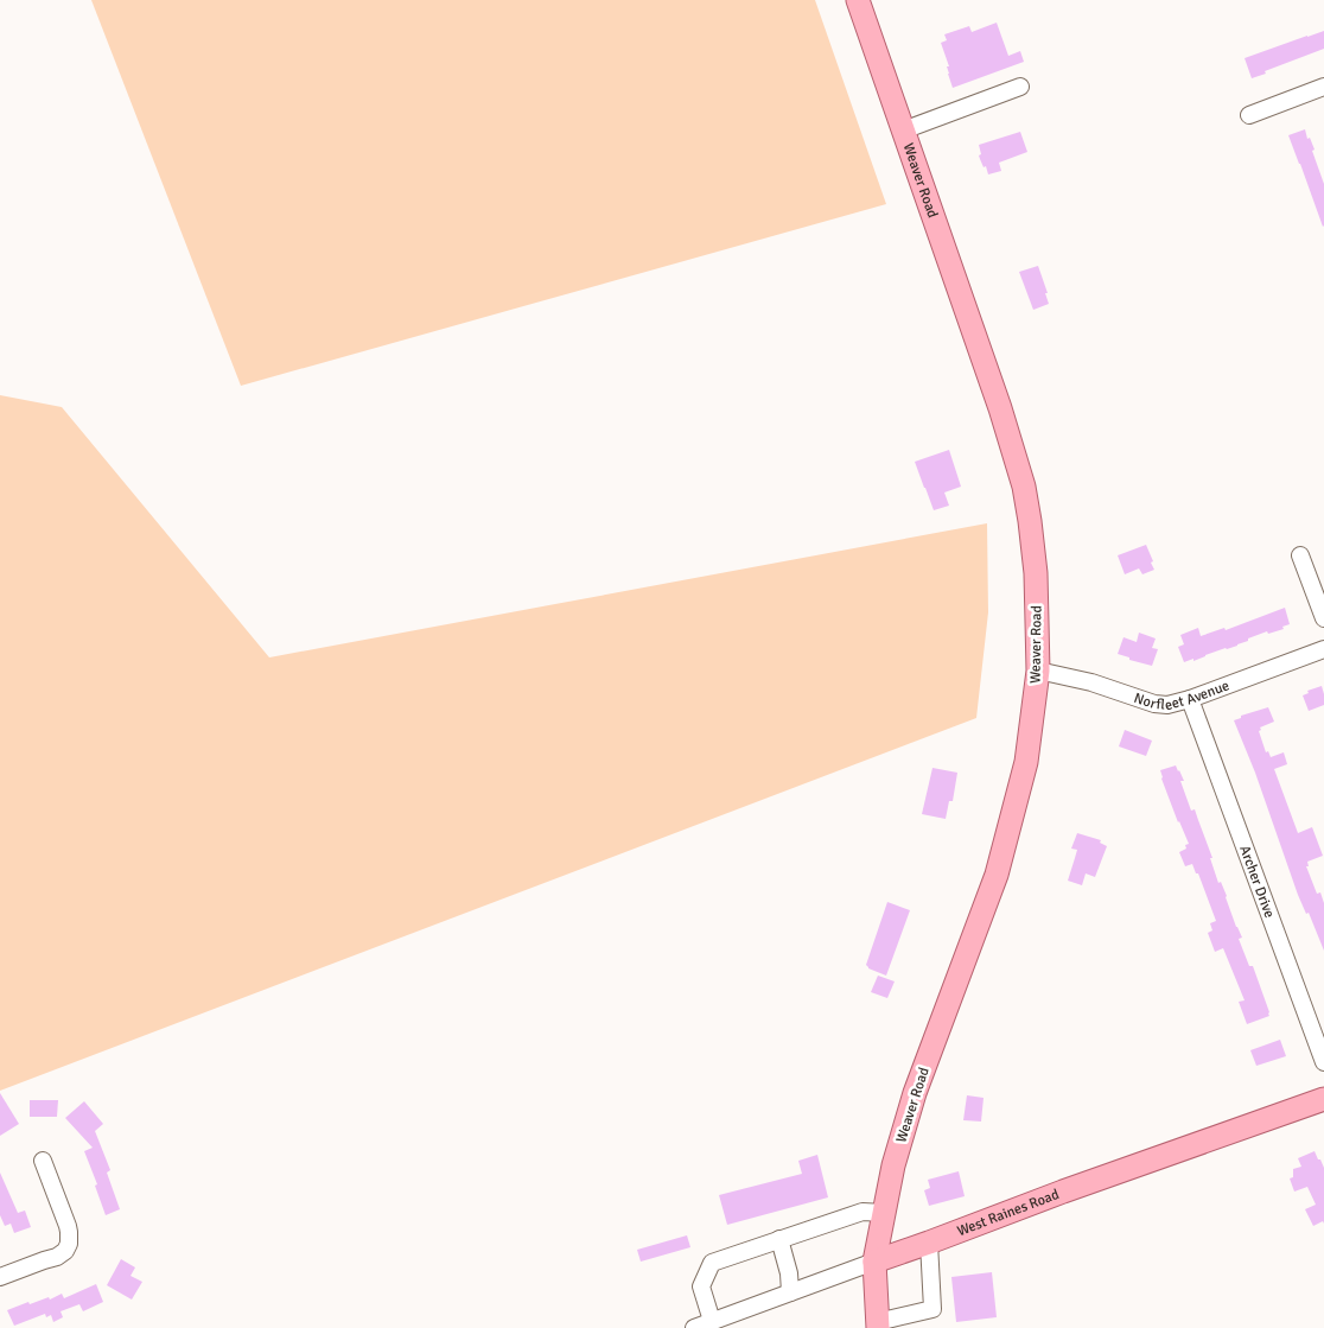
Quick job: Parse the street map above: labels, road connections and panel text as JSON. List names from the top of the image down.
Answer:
{
  "streets": {
    "main road": ["Weaver Road", "West Raines Road"],
    "street": ["Norfleet Avenue", "Archer Drive"]
  },
  "crossings": [
    ["Weaver Road", "Norfleet Avenue"],
    ["Weaver Road", "West Raines Road"],
    ["Norfleet Avenue", "Archer Drive"]
  ]
}
